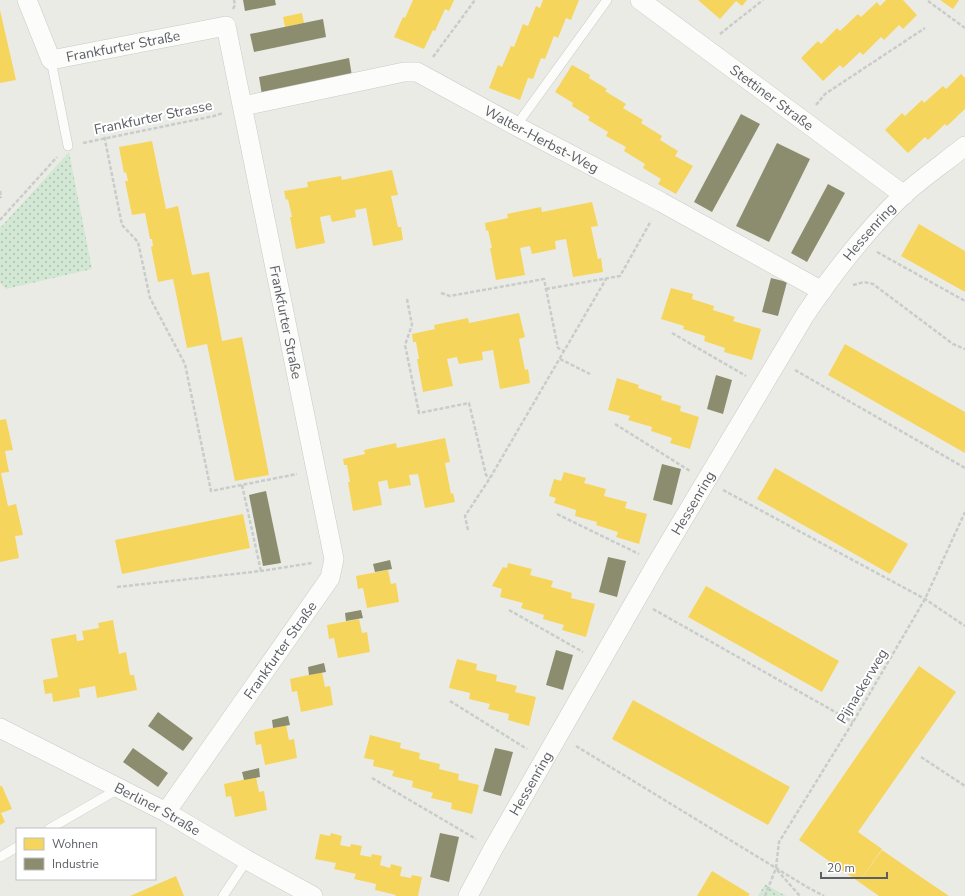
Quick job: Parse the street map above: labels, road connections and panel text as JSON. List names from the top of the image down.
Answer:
{
  "streets": {
    "street": [
      "Frankfurter Straße",
      "Stettiner Straße",
      "Walter-Herbst-Weg",
      "Hessenring",
      "Berliner Straße"
    ],
    "path": ["Frankfurter Strasse", "Pijnackerweg"]
  },
  "crossings": [
    ["Frankfurter Straße", "Frankfurter Strasse"],
    ["Frankfurter Straße", "Walter-Herbst-Weg"],
    ["Frankfurter Straße", "Berliner Straße"],
    ["Stettiner Straße", "Hessenring"],
    ["Frankfurter Strasse", "Walter-Herbst-Weg"],
    ["Walter-Herbst-Weg", "Hessenring"]
  ],
  "legend": ["Wohnen", "Industrie"],
  "scale_bar": "20 m"
}
